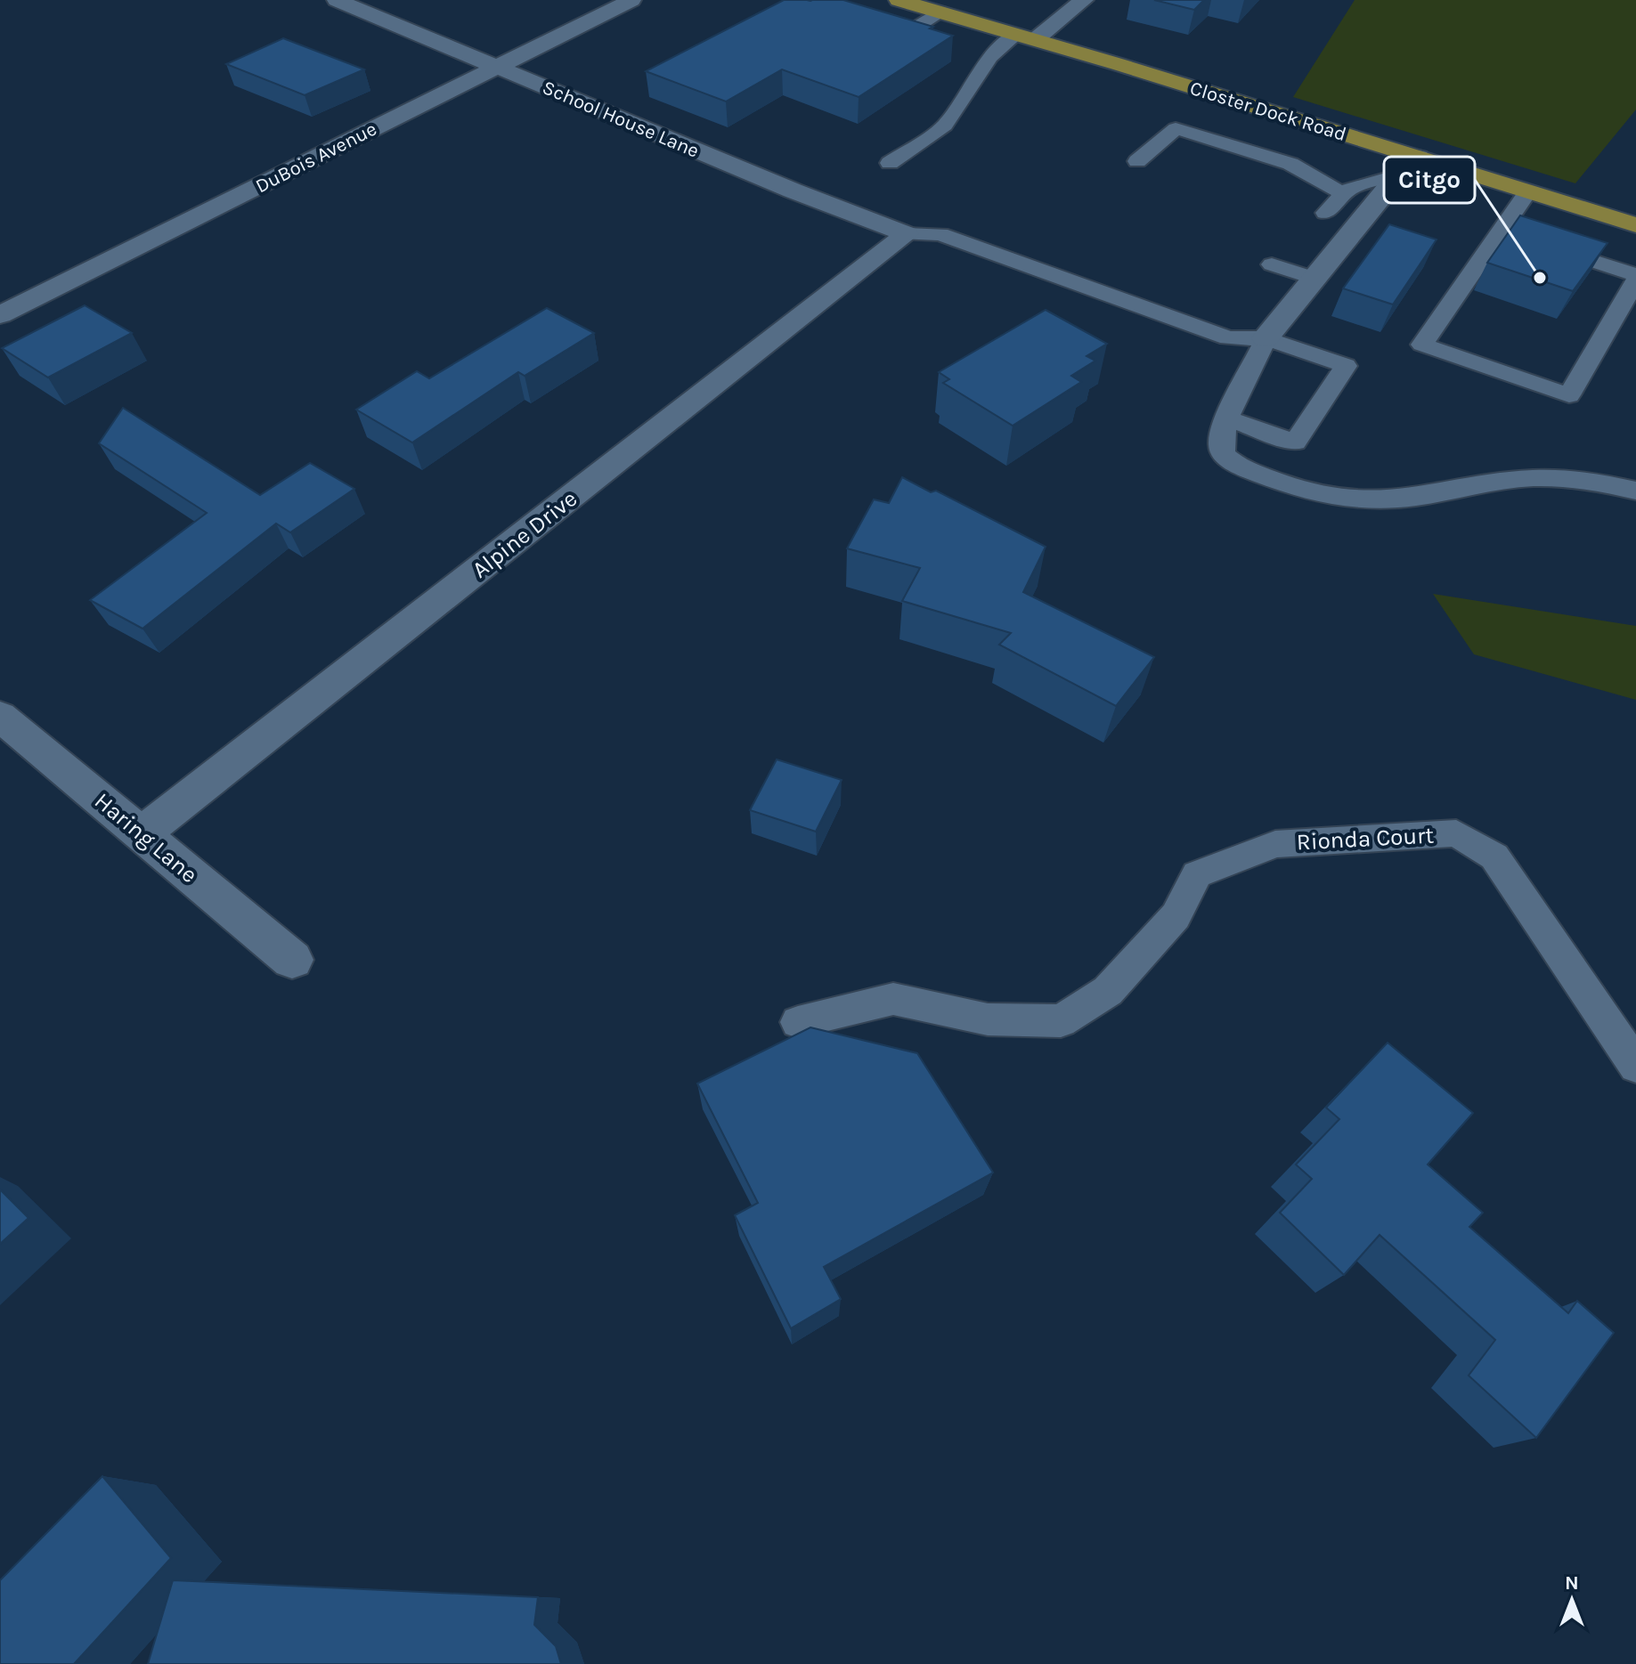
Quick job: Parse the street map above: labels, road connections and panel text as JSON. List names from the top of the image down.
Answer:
{
  "streets": {
    "main road": ["Closter Dock Road"],
    "street": [
      "School House Lane",
      "DuBois Avenue",
      "Alpine Drive",
      "Haring Lane"
    ],
    "lane": ["Rionda Court"]
  },
  "crossings": [
    ["School House Lane", "DuBois Avenue"],
    ["School House Lane", "Alpine Drive"],
    ["Alpine Drive", "Haring Lane"]
  ],
  "places": ["Citgo"],
  "north": "top"
}
